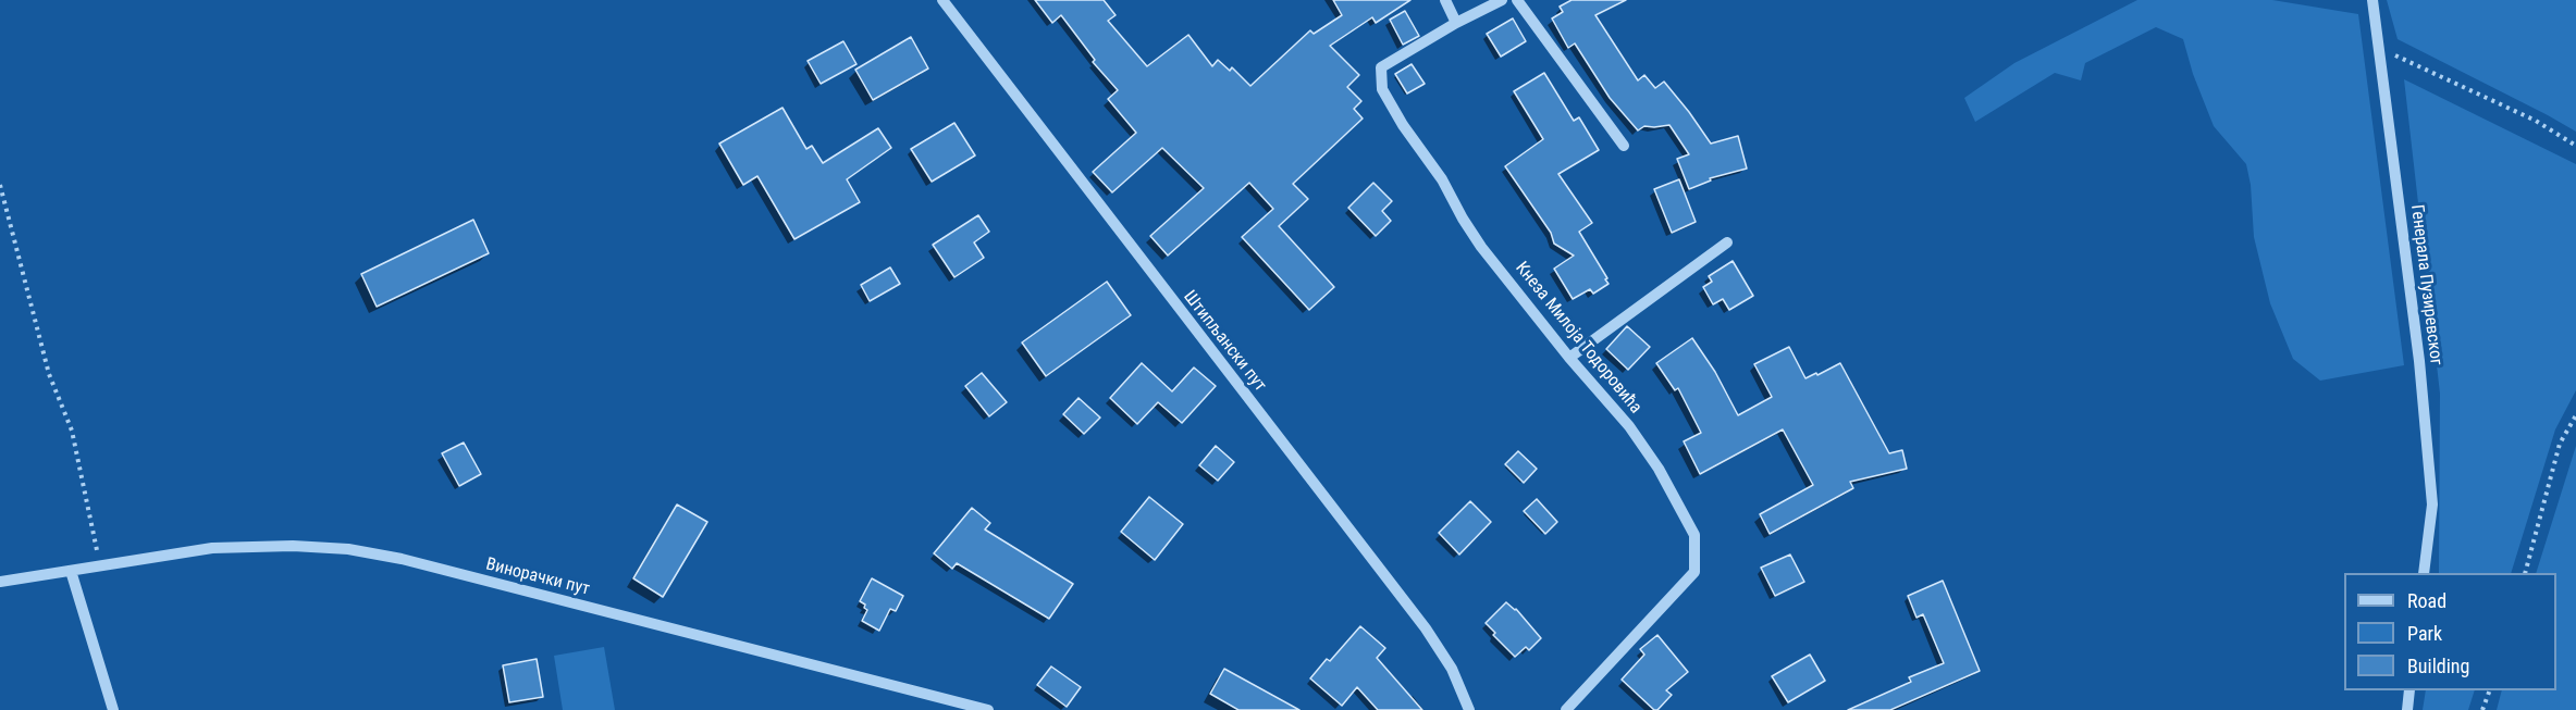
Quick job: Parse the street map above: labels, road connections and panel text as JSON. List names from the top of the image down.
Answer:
{
  "streets": {
    "street": [
      "Генерала Пузиревског",
      "Кнеза Милоја Тодоровића",
      "Штипљански пут",
      "Винорачки пут"
    ]
  },
  "legend": ["Road", "Park", "Building"]
}
